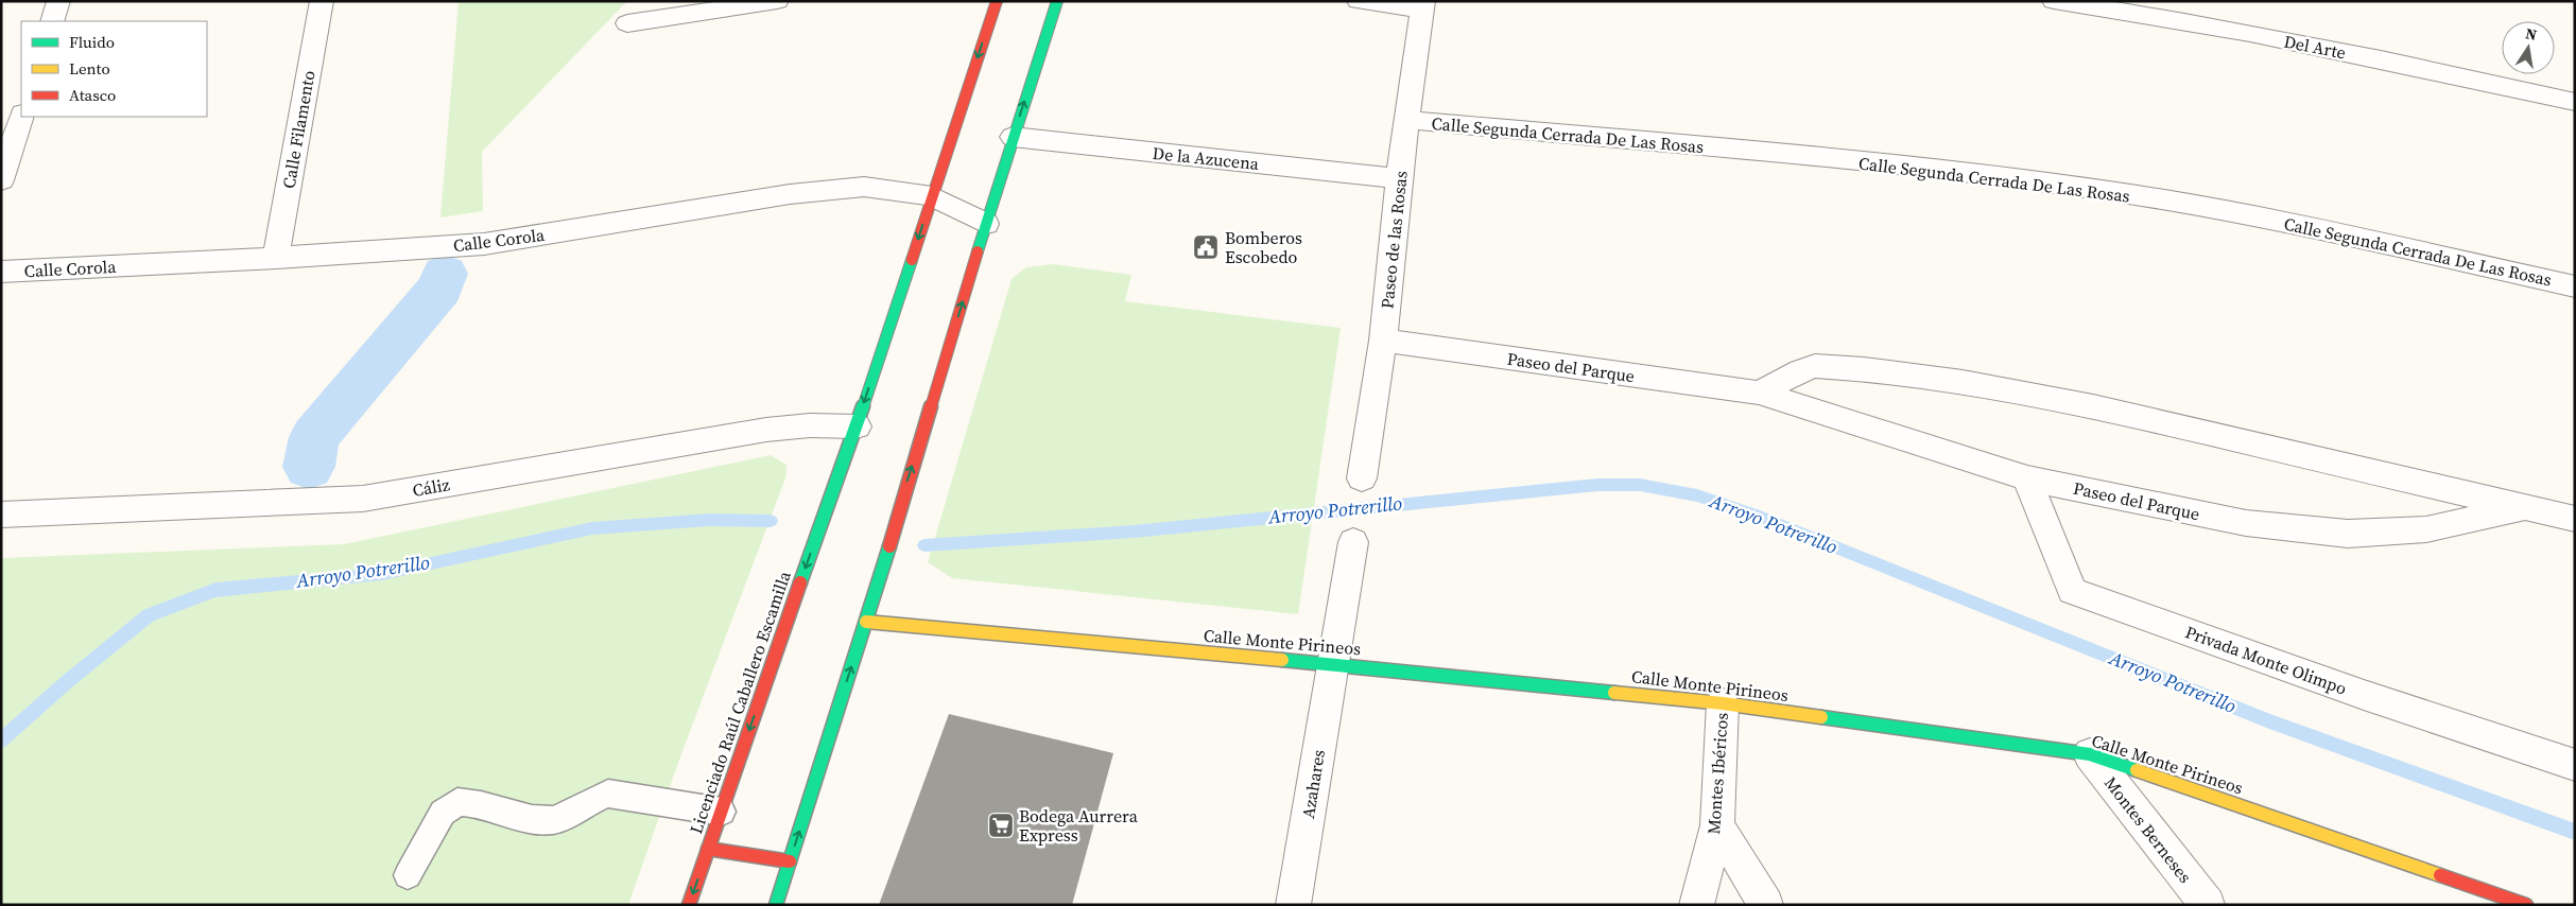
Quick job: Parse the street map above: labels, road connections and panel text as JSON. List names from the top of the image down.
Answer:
{
  "streets": {
    "street": [
      "Del Arte",
      "Calle Filamento",
      "Calle Segunda Cerrada De Las Rosas",
      "De la Azucena",
      "Calle Corola",
      "Paseo de las Rosas",
      "Paseo del Parque",
      "Cáliz",
      "Calle Monte Pirineos",
      "Privada Monte Olimpo",
      "Licenciado Raúl Caballero Escamilla",
      "Montes Ibéricos",
      "Azahares",
      "Montes Berneses"
    ]
  },
  "crossings": [
    ["Calle Filamento", "Calle Corola"],
    ["Calle Segunda Cerrada De Las Rosas", "Paseo de las Rosas"],
    ["De la Azucena", "Paseo de las Rosas"],
    ["Calle Corola", "Licenciado Raúl Caballero Escamilla"],
    ["Paseo de las Rosas", "Paseo del Parque"],
    ["Paseo del Parque", "Privada Monte Olimpo"],
    ["Cáliz", "Licenciado Raúl Caballero Escamilla"],
    ["Calle Monte Pirineos", "Montes Ibéricos"],
    ["Calle Monte Pirineos", "Azahares"],
    ["Calle Monte Pirineos", "Montes Berneses"]
  ],
  "water": ["Arroyo Potrerillo"],
  "places": {
    "public building": ["Bomberos Escobedo"],
    "supermarket": ["Bodega Aurrera Express"]
  },
  "legend": ["Fluido", "Lento", "Atasco"],
  "north": "top"
}
